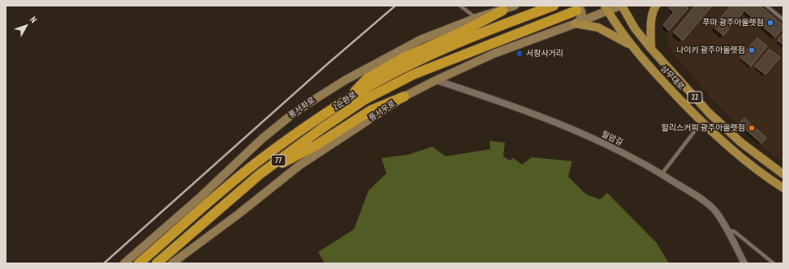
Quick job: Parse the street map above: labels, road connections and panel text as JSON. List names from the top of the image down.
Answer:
{
  "streets": {
    "highway": ["2순환로", "77"],
    "main road": ["상무대로", "22"],
    "street": ["풍서좌로", "풍서우로", "월암길"]
  },
  "crossings": [
    ["상무대로", "풍서우로"],
    ["풍서우로", "월암길"]
  ],
  "places": [
    "푸마 광주아울렛점",
    "나이키 광주아울렛점",
    "서창사거리",
    "할리스커피 광주아울렛점"
  ],
  "north": "top right"
}
